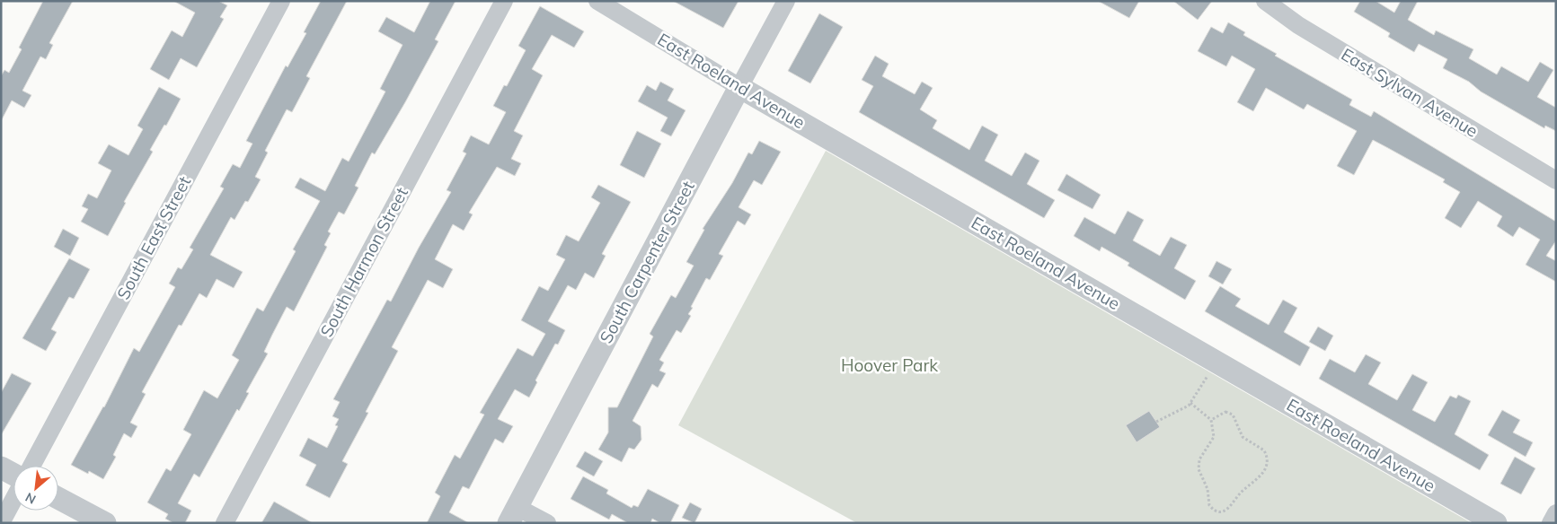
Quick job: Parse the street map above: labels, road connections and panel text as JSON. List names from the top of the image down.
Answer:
{
  "streets": {
    "street": [
      "East Roeland Avenue",
      "East Sylvan Avenue",
      "South East Street",
      "South Harmon Street",
      "South Carpenter Street"
    ]
  },
  "crossings": [
    ["East Roeland Avenue", "South Carpenter Street"]
  ],
  "parks": ["Hoover Park"],
  "north": "bottom left"
}
